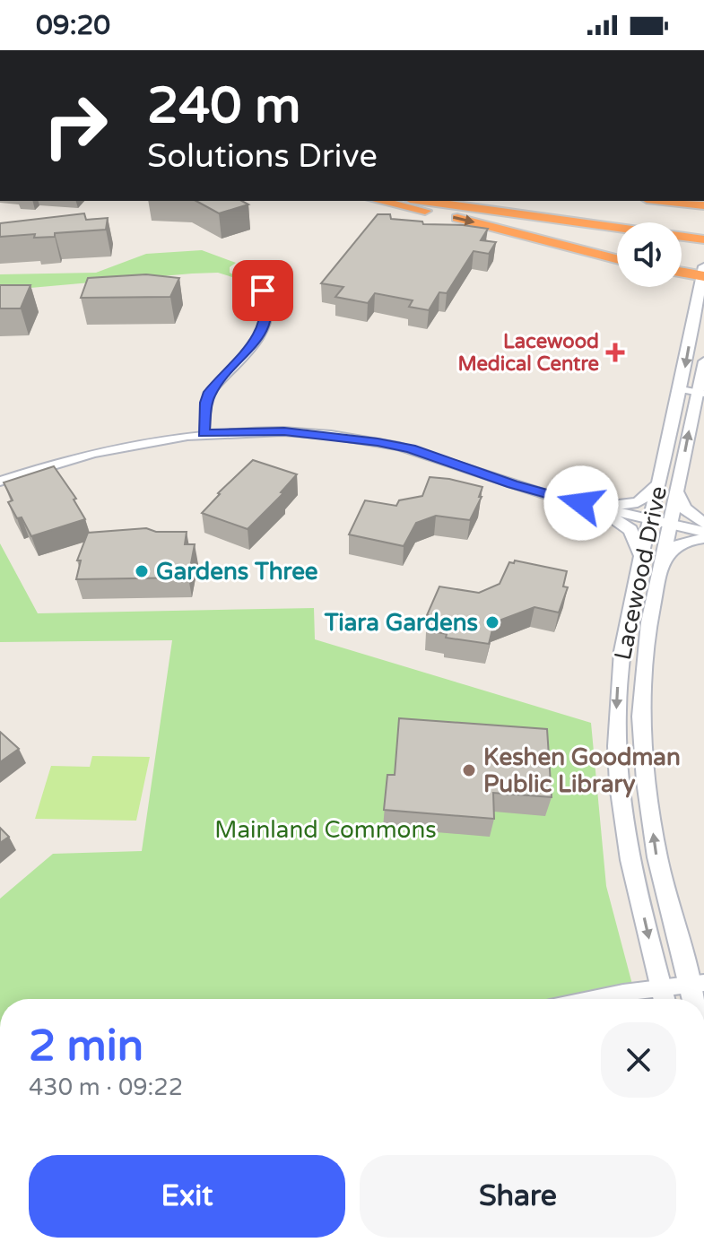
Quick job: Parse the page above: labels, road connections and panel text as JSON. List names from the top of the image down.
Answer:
{
  "streets": {
    "main road": ["Lacewood Drive"]
  },
  "parks": ["Mainland Commons"],
  "places": {
    "health": ["Lacewood Medical Centre"],
    "other": ["Gardens Three", "Tiara Gardens", "Keshen Goodman Public Library"]
  },
  "page": {
    "status": "09:20",
    "turn": ["240 m", "Solutions Drive"],
    "heading": ["2 min", "430 m · 09:22"],
    "buttons": ["Exit", "Share"]
  }
}
